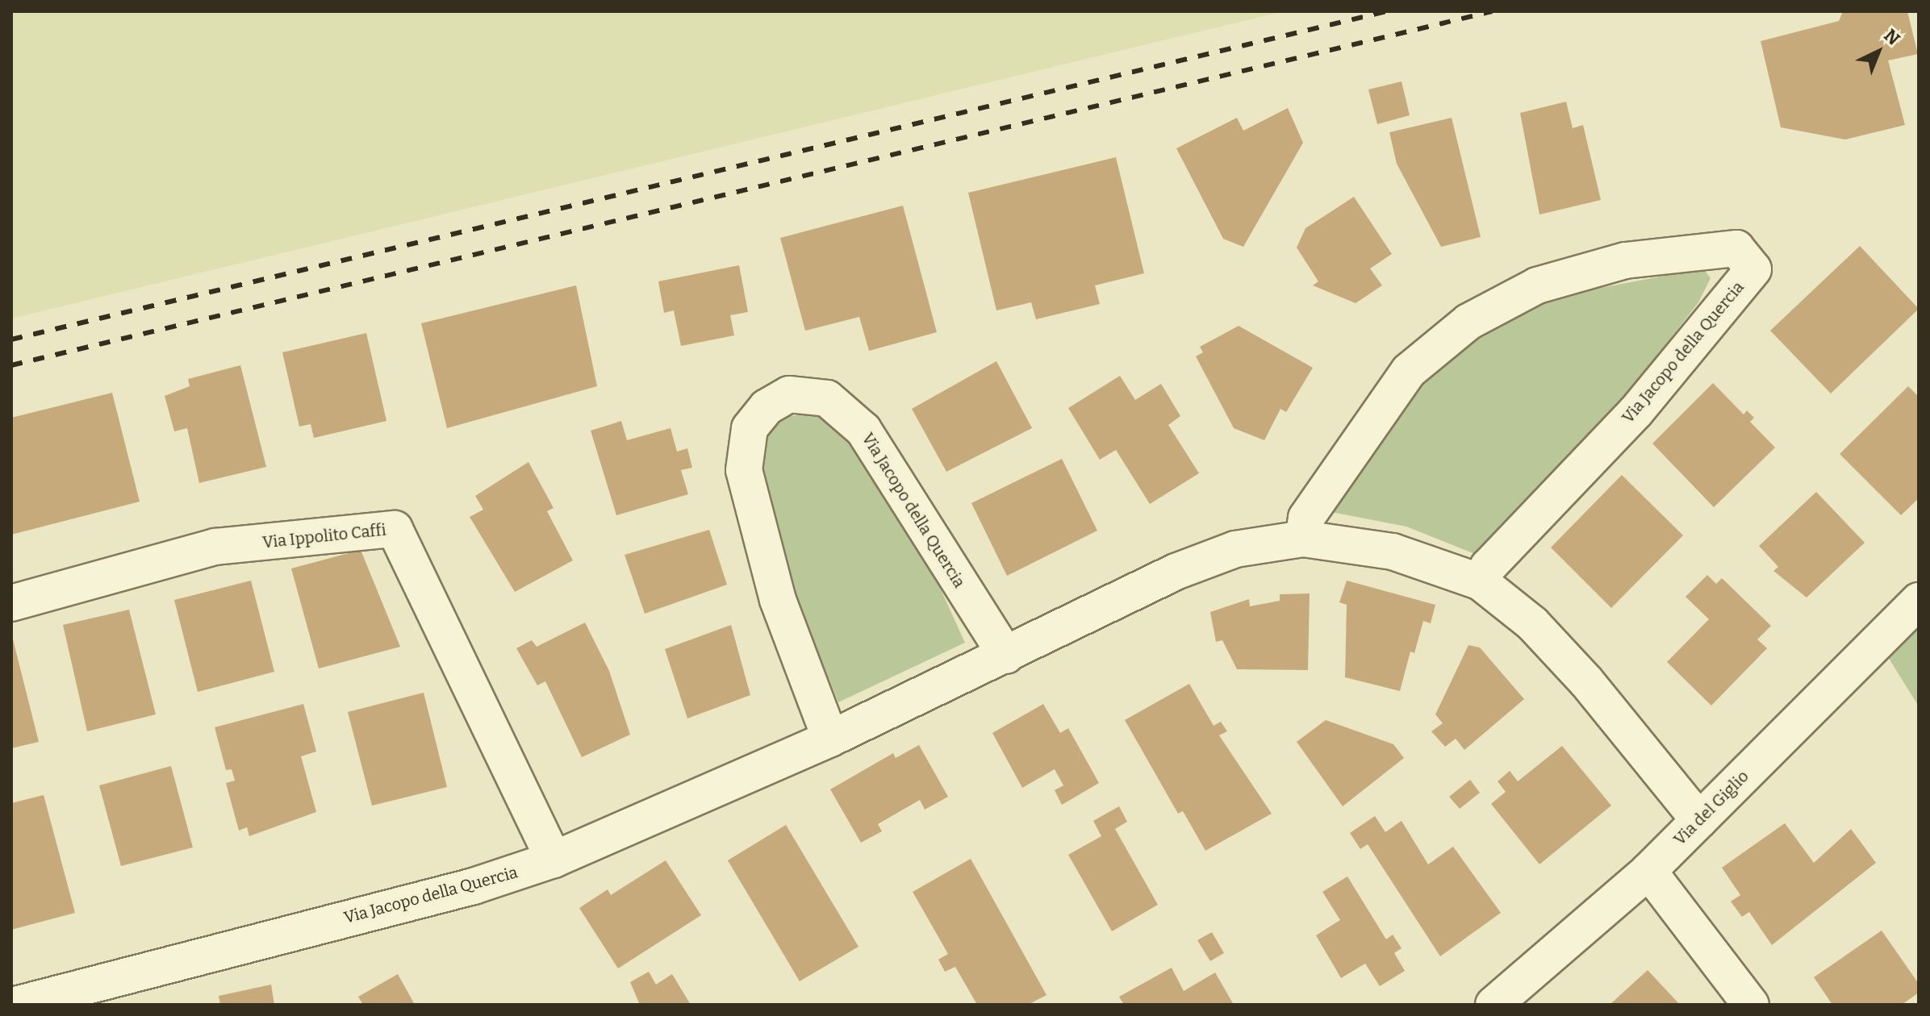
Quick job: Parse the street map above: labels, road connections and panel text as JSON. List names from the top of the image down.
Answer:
{
  "streets": {
    "street": ["Via Jacopo della Quercia", "Via Ippolito Caffi", "Via del Giglio"]
  },
  "crossings": [
    ["Via Jacopo della Quercia", "Via Ippolito Caffi"],
    ["Via Jacopo della Quercia", "Via del Giglio"]
  ],
  "north": "top right"
}
